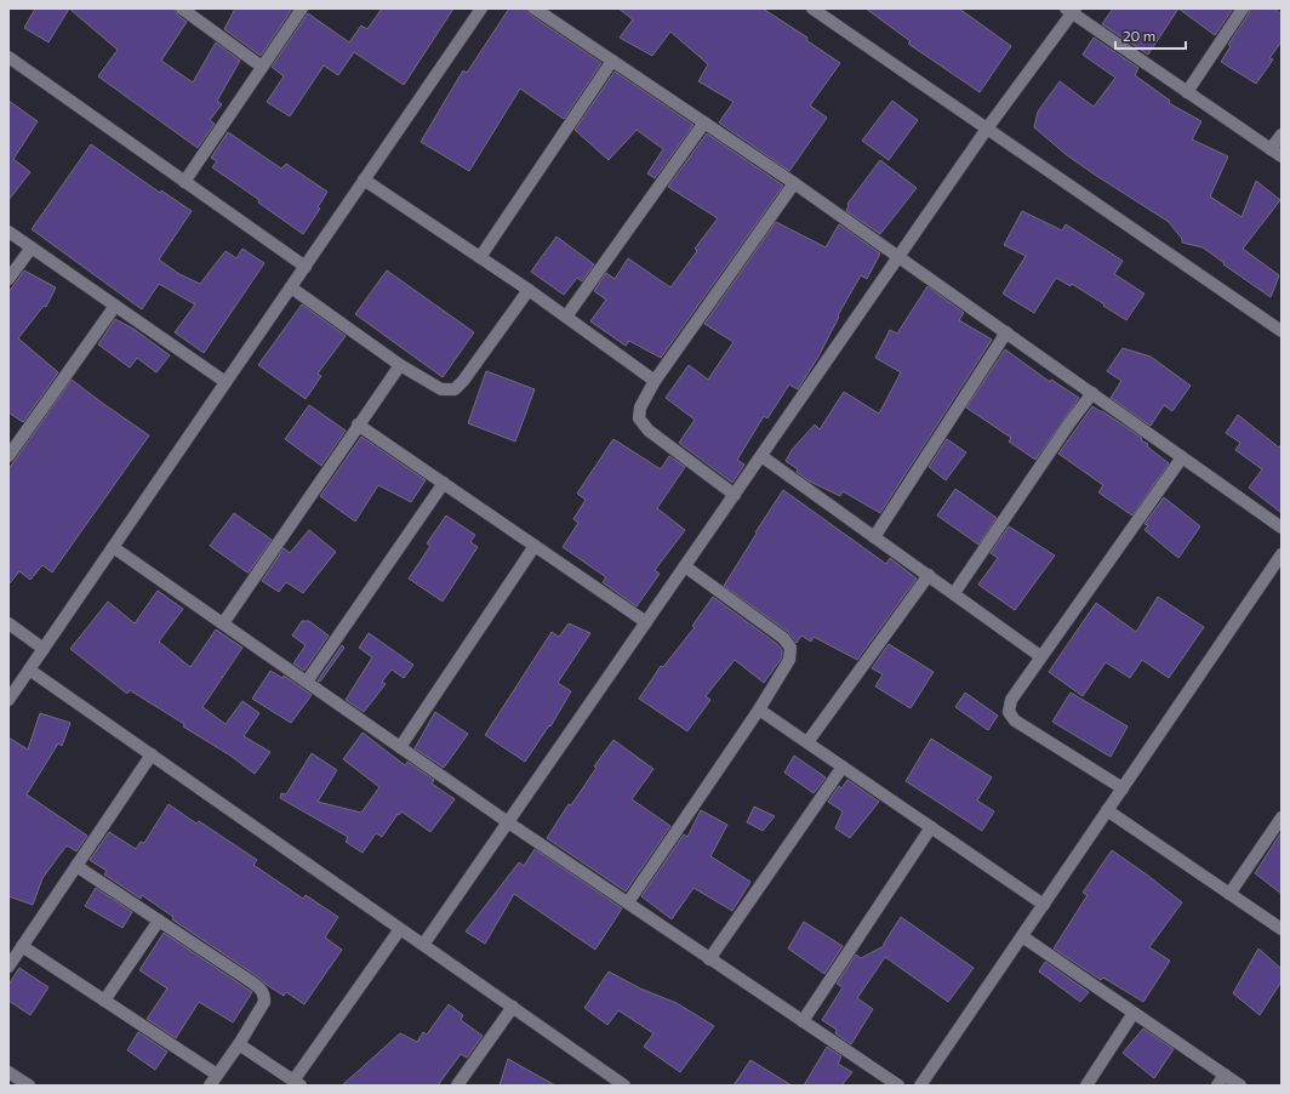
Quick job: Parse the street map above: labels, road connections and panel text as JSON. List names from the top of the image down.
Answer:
{
  "scale_bar": "20 m"
}
